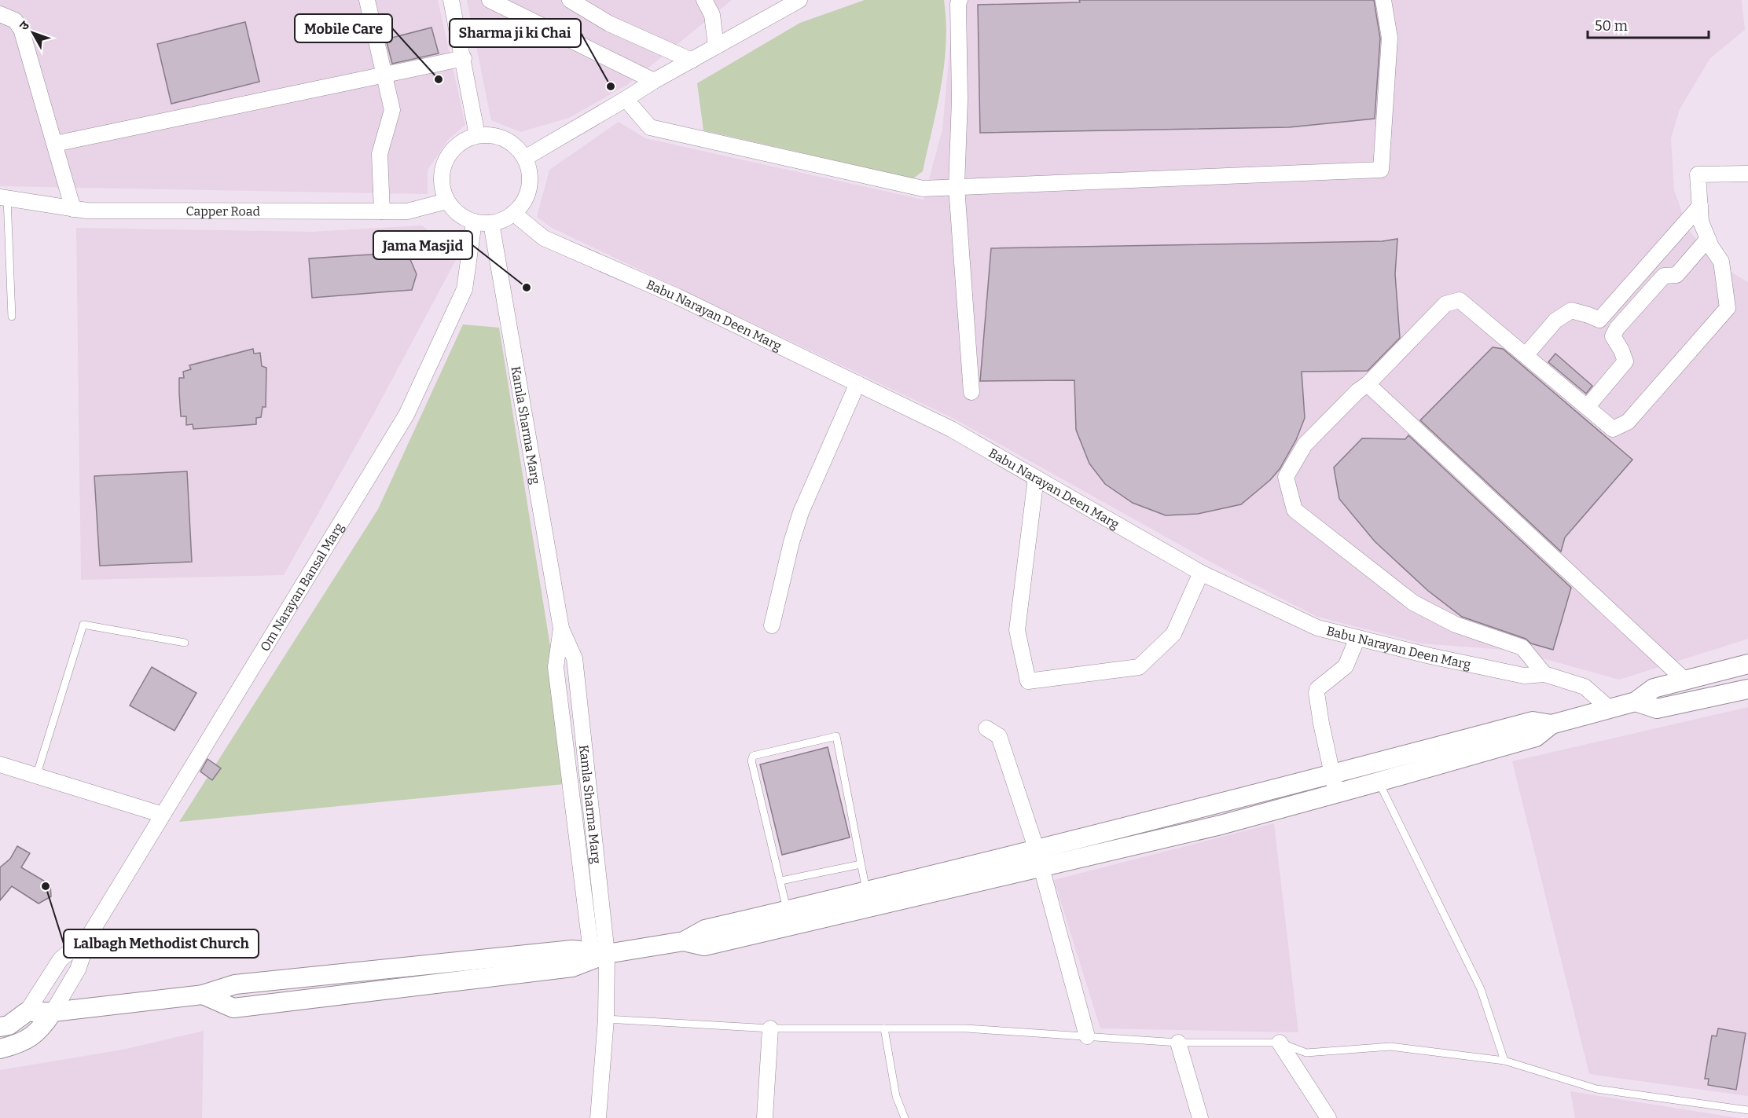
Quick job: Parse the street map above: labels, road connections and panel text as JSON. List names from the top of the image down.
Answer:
{
  "streets": {
    "street": [
      "Capper Road",
      "Babu Narayan Deen Marg",
      "Kamla Sharma Marg",
      "Om Narayan Bansal Marg"
    ]
  },
  "crossings": [
    ["Capper Road", "Babu Narayan Deen Marg"],
    ["Capper Road", "Kamla Sharma Marg"],
    ["Capper Road", "Om Narayan Bansal Marg"],
    ["Babu Narayan Deen Marg", "Kamla Sharma Marg"],
    ["Babu Narayan Deen Marg", "Om Narayan Bansal Marg"],
    ["Kamla Sharma Marg", "Om Narayan Bansal Marg"]
  ],
  "places": [
    "Mobile Care",
    "Sharma ji ki Chai",
    "Jama Masjid",
    "Lalbagh Methodist Church"
  ],
  "scale_bar": "50 m",
  "north": "top left"
}
